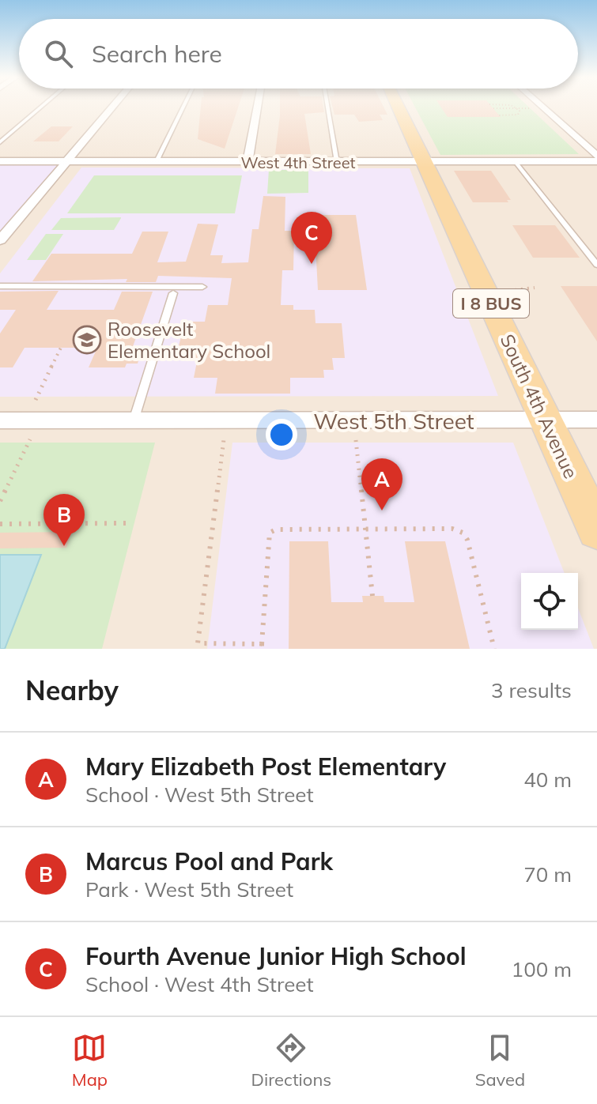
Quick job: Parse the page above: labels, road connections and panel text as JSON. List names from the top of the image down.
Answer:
{
  "streets": {
    "main road": ["I 8 BUS", "South 4th Avenue"],
    "street": ["West 4th Street", "West 5th Street"]
  },
  "crossings": [
    ["West 4th Street", "South 4th Avenue"],
    ["South 4th Avenue", "West 5th Street"]
  ],
  "places": {
    "school or university": ["Roosevelt Elementary School"]
  },
  "page": {
    "search": "Search here",
    "pins": ["C", "A", "B"],
    "heading": ["Nearby", "3 results"],
    "list": [
      {
        "mark": "A",
        "name": "Mary Elizabeth Post Elementary",
        "note": "School · West 5th Street",
        "value": "40 m"
      },
      {
        "mark": "B",
        "name": "Marcus Pool and Park",
        "note": "Park · West 5th Street",
        "value": "70 m"
      },
      {
        "mark": "C",
        "name": "Fourth Avenue Junior High School",
        "note": "School · West 4th Street",
        "value": "100 m"
      }
    ],
    "nav": ["Map", "Directions", "Saved"]
  }
}
